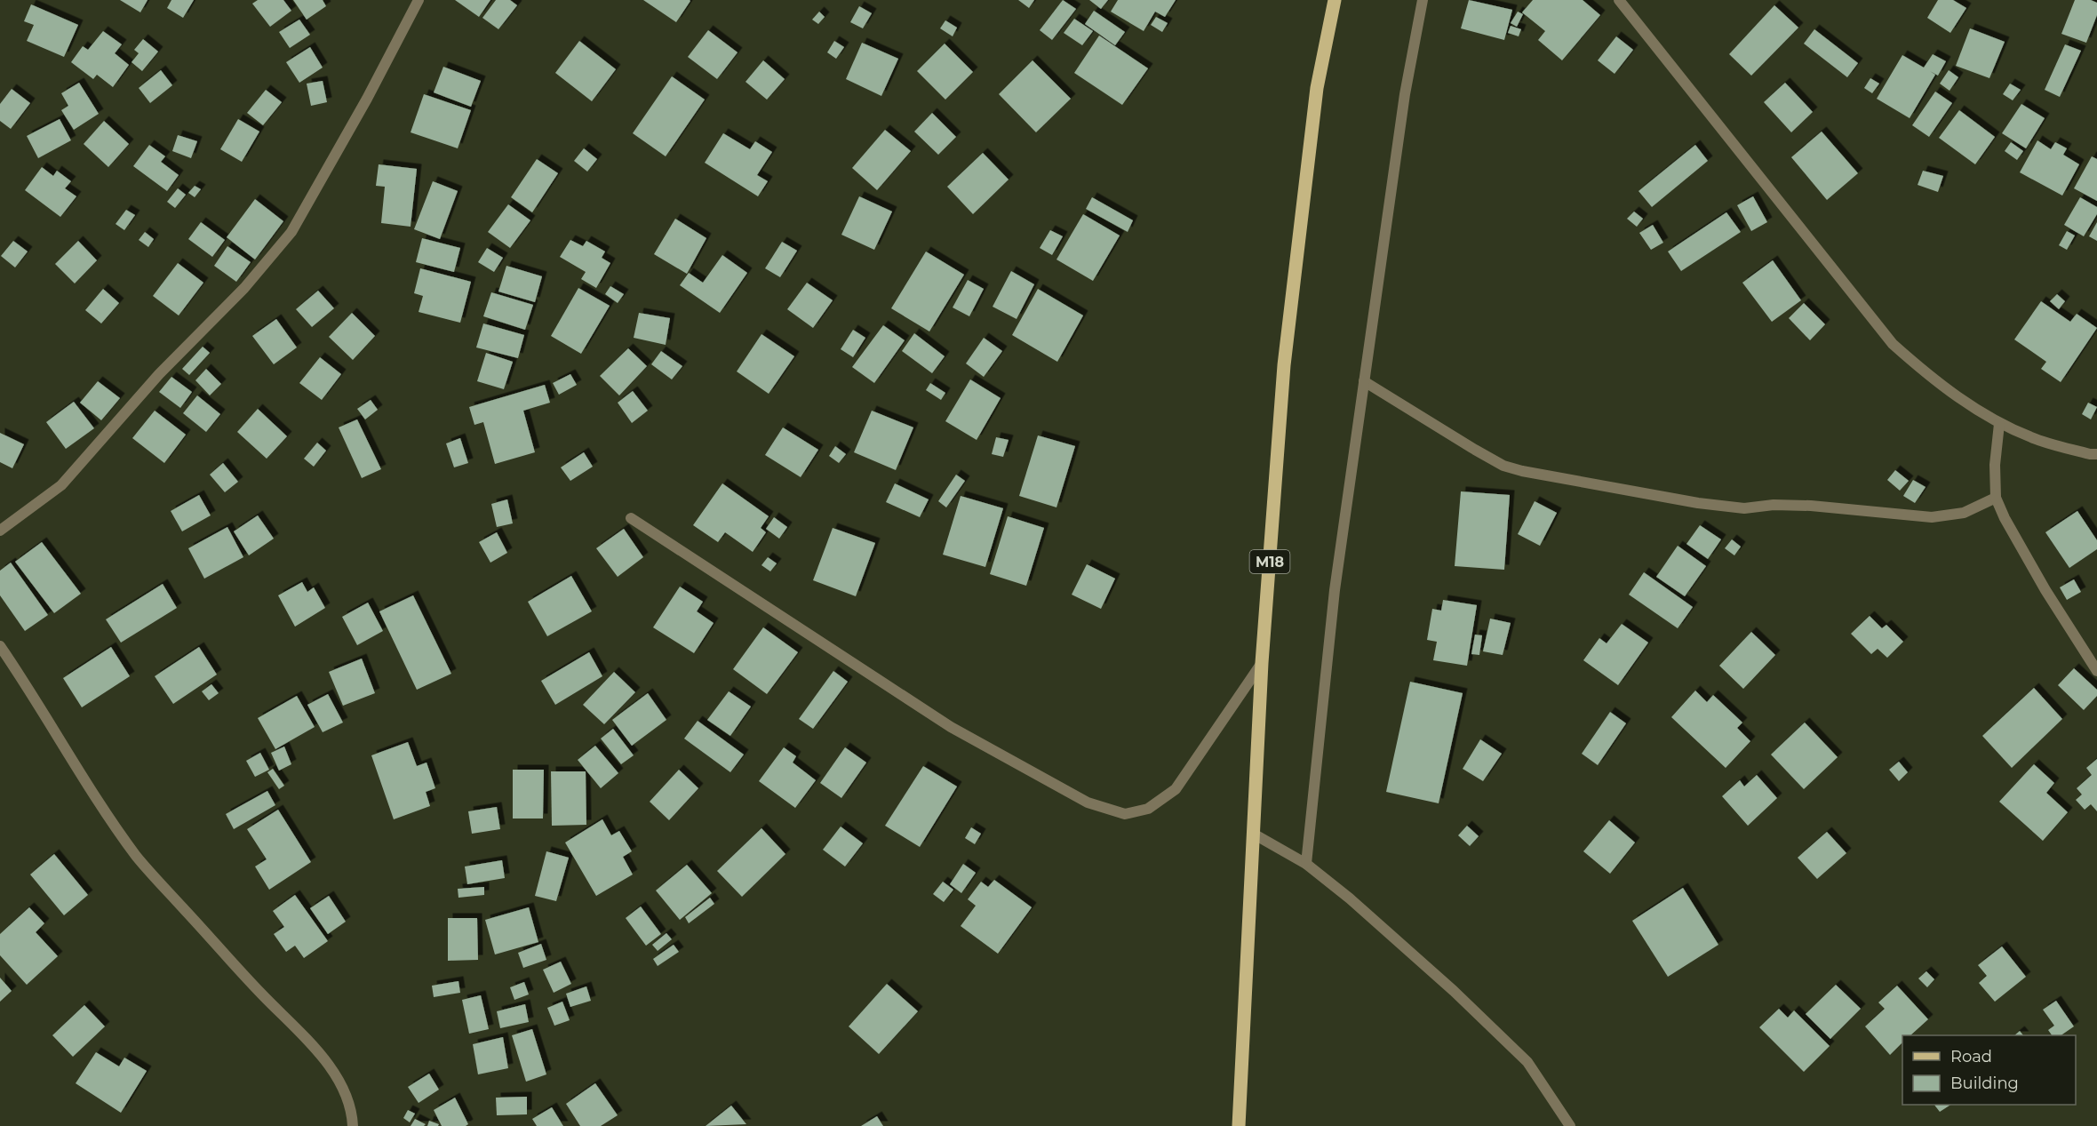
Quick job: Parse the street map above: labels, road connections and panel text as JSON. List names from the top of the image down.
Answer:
{
  "streets": {
    "main road": ["M18"]
  },
  "legend": ["Road", "Building"]
}
